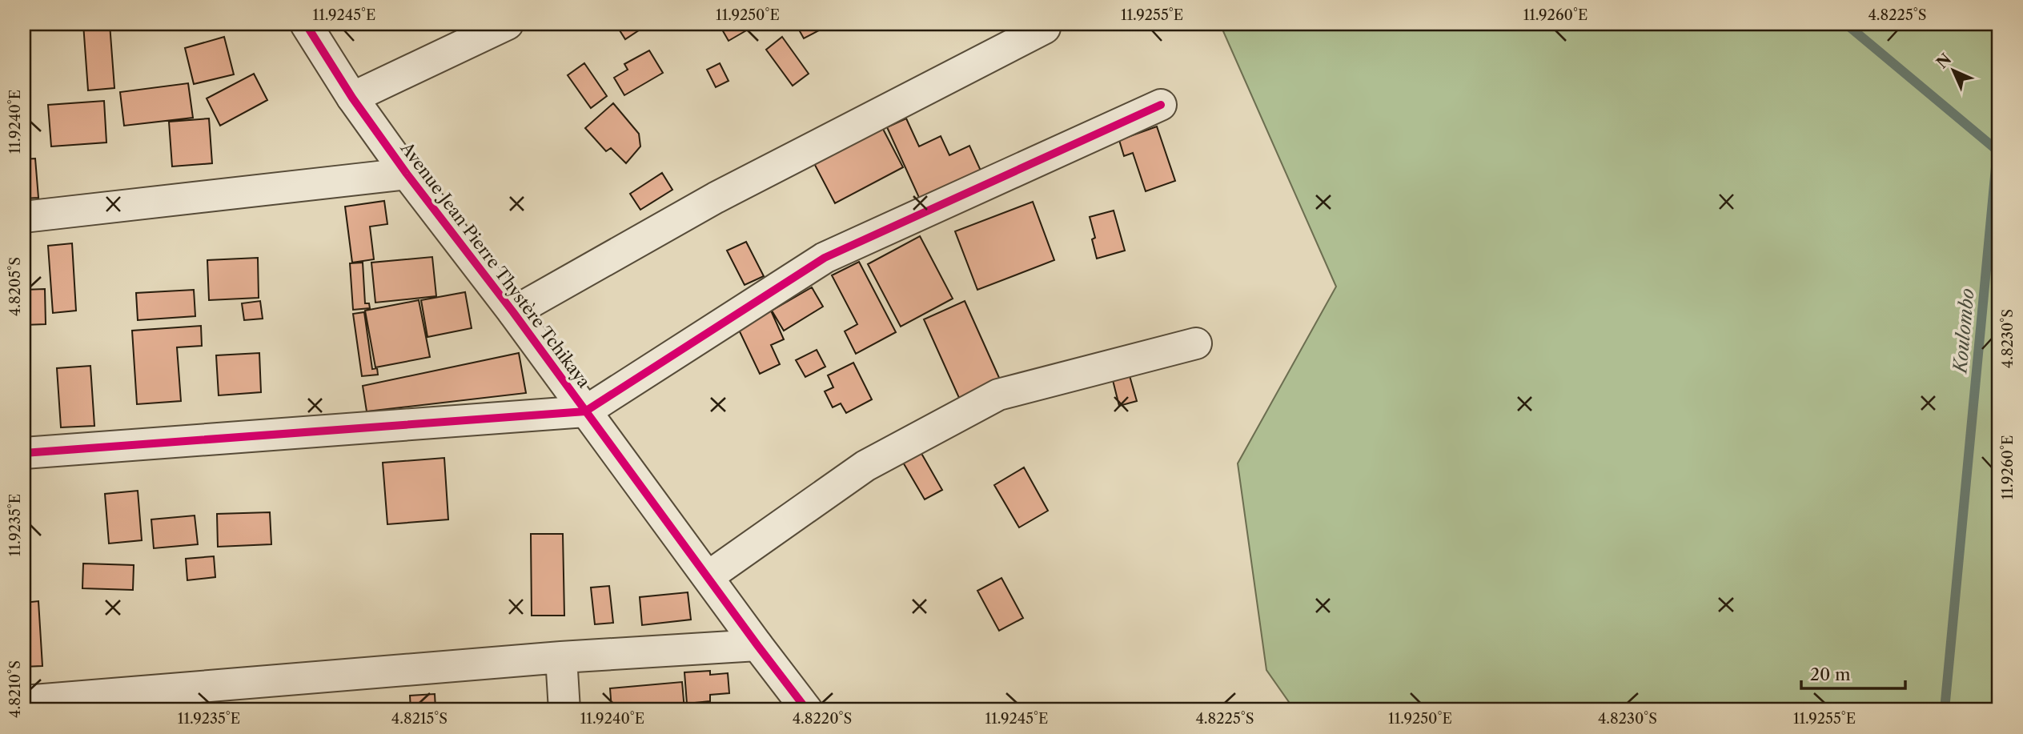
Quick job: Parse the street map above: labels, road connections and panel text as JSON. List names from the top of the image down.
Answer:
{
  "streets": {
    "street": ["Avenue Jean Pierre Thystère Tchikaya"]
  },
  "water": ["Koulombo"],
  "scale_bar": "20 m",
  "north": "top left",
  "coordinates": [
    "11.9245°E",
    "11.9250°E",
    "11.9255°E",
    "11.9260°E",
    "4.8225°S",
    "11.9240°E",
    "4.8205°S",
    "4.8230°S",
    "11.9235°E",
    "4.8210°S",
    "4.8215°S",
    "4.8220°S"
  ]
}
